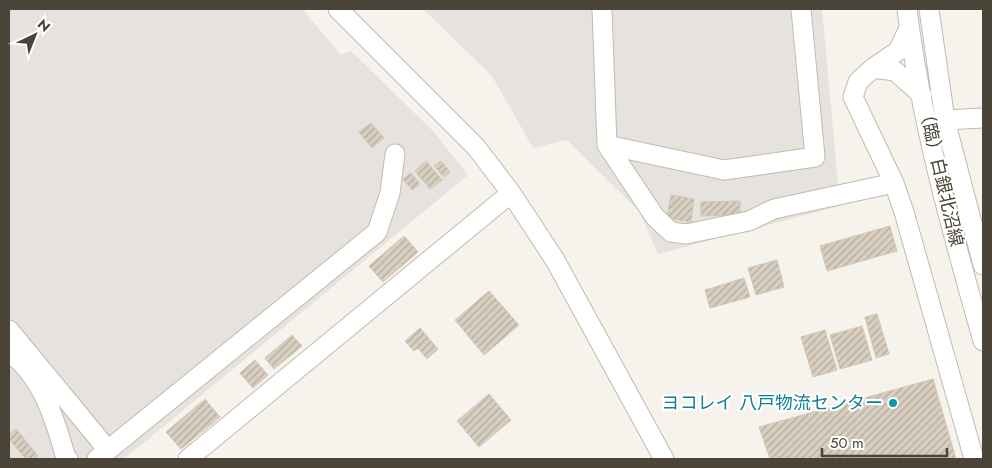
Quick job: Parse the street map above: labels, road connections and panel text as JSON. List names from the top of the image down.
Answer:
{
  "streets": {
    "street": ["（臨）白銀北沼線"]
  },
  "places": ["ヨコレイ 八戸物流センター"],
  "scale_bar": "50 m",
  "north": "top right"
}
